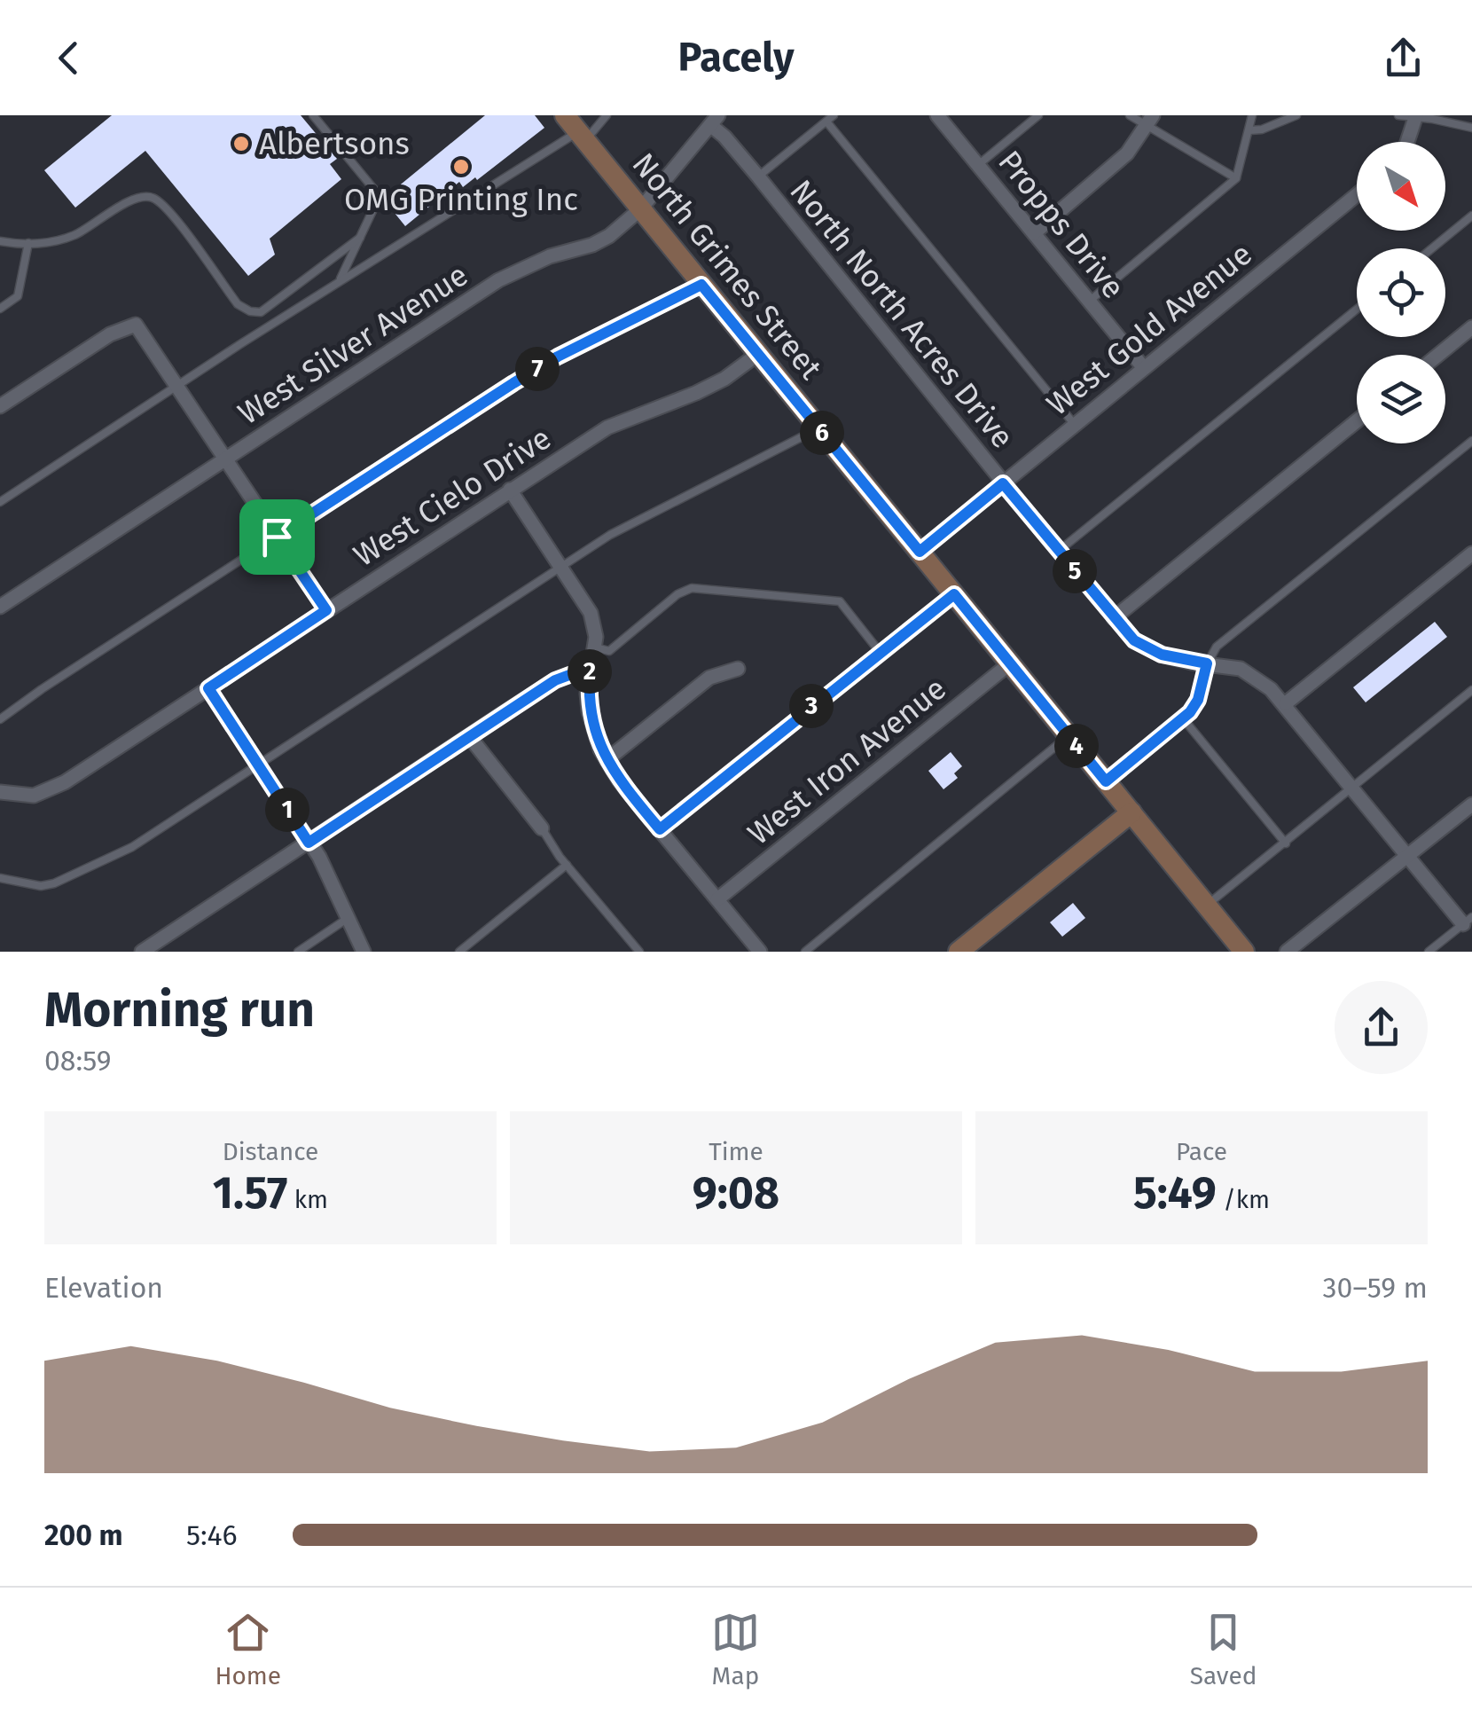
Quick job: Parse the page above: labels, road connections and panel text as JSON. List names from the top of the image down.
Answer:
{
  "streets": {
    "main road": ["North Grimes Street"],
    "street": [
      "Propps Drive",
      "North North Acres Drive",
      "West Gold Avenue",
      "West Silver Avenue",
      "West Cielo Drive",
      "West Iron Avenue"
    ]
  },
  "crossings": [
    ["Propps Drive", "West Gold Avenue"],
    ["North Grimes Street", "West Gold Avenue"],
    ["North Grimes Street", "West Silver Avenue"],
    ["North Grimes Street", "West Cielo Drive"],
    ["North Grimes Street", "West Iron Avenue"],
    ["North North Acres Drive", "West Gold Avenue"],
    ["North North Acres Drive", "West Silver Avenue"]
  ],
  "places": ["Albertsons", "OMG Printing Inc"],
  "north": "bottom right",
  "page": {
    "header": "Pacely",
    "pins": [
      "7",
      "6",
      "5",
      "2",
      "3",
      "4",
      "1"
    ],
    "heading": ["Morning run", "08:59"],
    "stats": [
      ["Distance", "1.57 km"],
      ["Time", "9:08"],
      ["Pace", "5:49 /km"]
    ],
    "chart": ["Elevation", "30–59 m"],
    "list": [
      {
        "name": "200 m",
        "note": "5:46"
      }
    ],
    "tabs": ["Home", "Map", "Saved"]
  }
}
